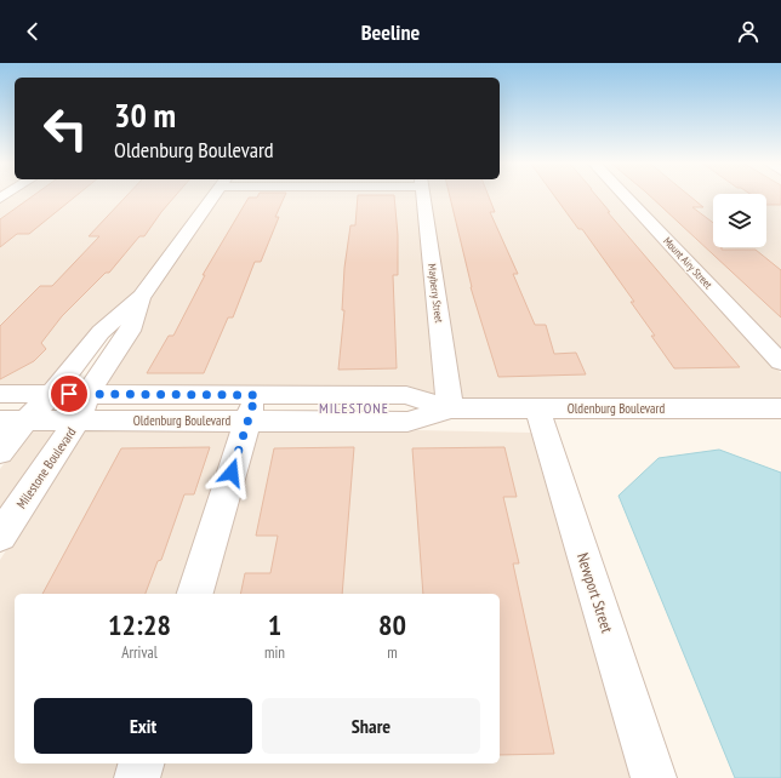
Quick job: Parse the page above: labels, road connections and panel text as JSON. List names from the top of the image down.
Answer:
{
  "streets": {
    "street": [
      "Mount Airy Street",
      "Mayberry Street",
      "Oldenburg Boulevard",
      "Milestone Boulevard",
      "Newport Street"
    ]
  },
  "crossings": [
    ["Mayberry Street", "Oldenburg Boulevard"],
    ["Oldenburg Boulevard", "Milestone Boulevard"],
    ["Oldenburg Boulevard", "Newport Street"]
  ],
  "districts": ["MILESTONE"],
  "page": {
    "header": "Beeline",
    "turn": ["30 m", "Oldenburg Boulevard"],
    "eta": [
      "12:28",
      "Arrival",
      "1",
      "min",
      "80",
      "m"
    ],
    "buttons": ["Exit", "Share"]
  }
}
